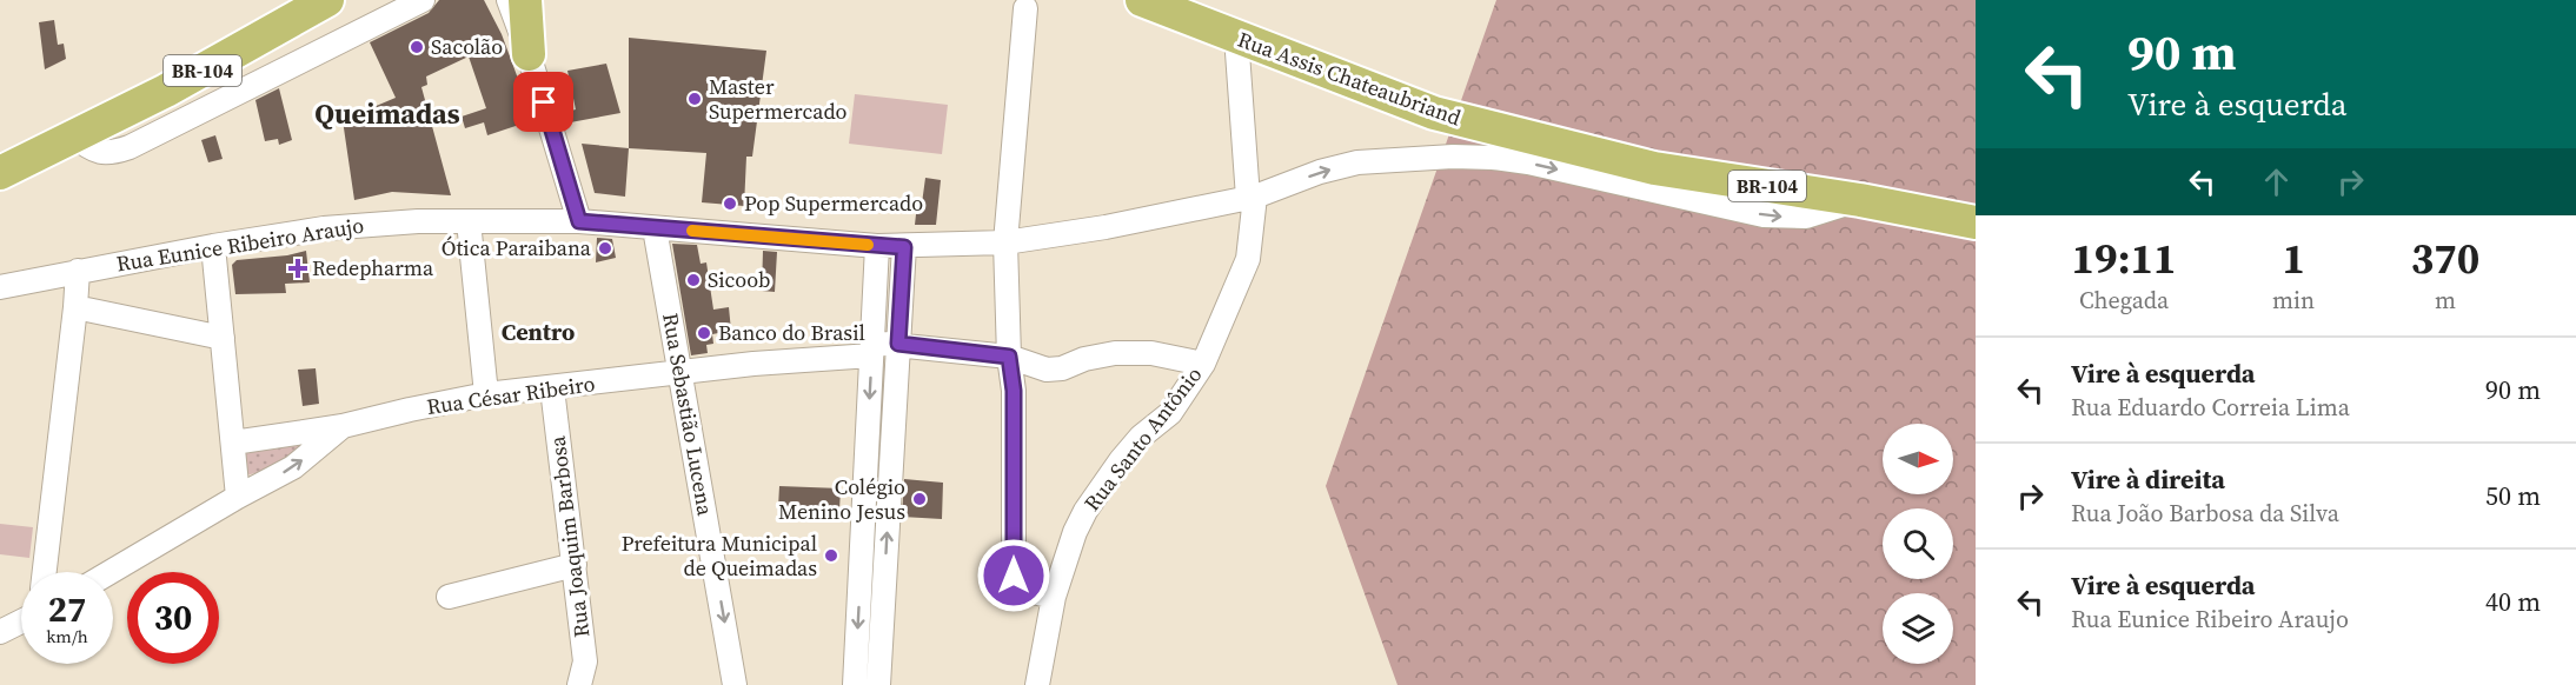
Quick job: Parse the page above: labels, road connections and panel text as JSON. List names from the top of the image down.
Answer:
{
  "streets": {
    "highway": ["BR-104", "Rua Assis Chateaubriand"],
    "street": [
      "Rua Eunice Ribeiro Araujo",
      "Rua César Ribeiro",
      "Rua Sebastião Lucena",
      "Rua Santo Antônio",
      "Rua Joaquim Barbosa"
    ]
  },
  "crossings": [
    ["BR-104", "Rua Assis Chateaubriand"],
    ["BR-104", "Rua Eunice Ribeiro Araujo"],
    ["Rua Assis Chateaubriand", "Rua Eunice Ribeiro Araujo"],
    ["Rua Assis Chateaubriand", "Rua Santo Antônio"],
    ["Rua Eunice Ribeiro Araujo", "Rua Sebastião Lucena"],
    ["Rua Eunice Ribeiro Araujo", "Rua Santo Antônio"],
    ["Rua César Ribeiro", "Rua Sebastião Lucena"],
    ["Rua César Ribeiro", "Rua Santo Antônio"],
    ["Rua César Ribeiro", "Rua Joaquim Barbosa"]
  ],
  "districts": ["Queimadas", "Centro"],
  "places": {
    "other": [
      "Sacolão",
      "Master Supermercado",
      "Pop Supermercado",
      "Ótica Paraibana",
      "Sicoob",
      "Banco do Brasil",
      "Colégio Menino Jesus",
      "Prefeitura Municipal de Queimadas"
    ],
    "health": ["Redepharma"]
  },
  "north": "right",
  "page": {
    "turn": ["90 m", "Vire à esquerda"],
    "eta": [
      "19:11",
      "Chegada",
      "1",
      "min",
      "370",
      "m"
    ],
    "list": [
      {
        "name": "Vire à esquerda",
        "note": "Rua Eduardo Correia Lima",
        "value": "90 m"
      },
      {
        "name": "Vire à direita",
        "note": "Rua João Barbosa da Silva",
        "value": "50 m"
      },
      {
        "name": "Vire à esquerda",
        "note": "Rua Eunice Ribeiro Araujo",
        "value": "40 m"
      }
    ],
    "speed": "27 km/h",
    "limit": "30"
  }
}
